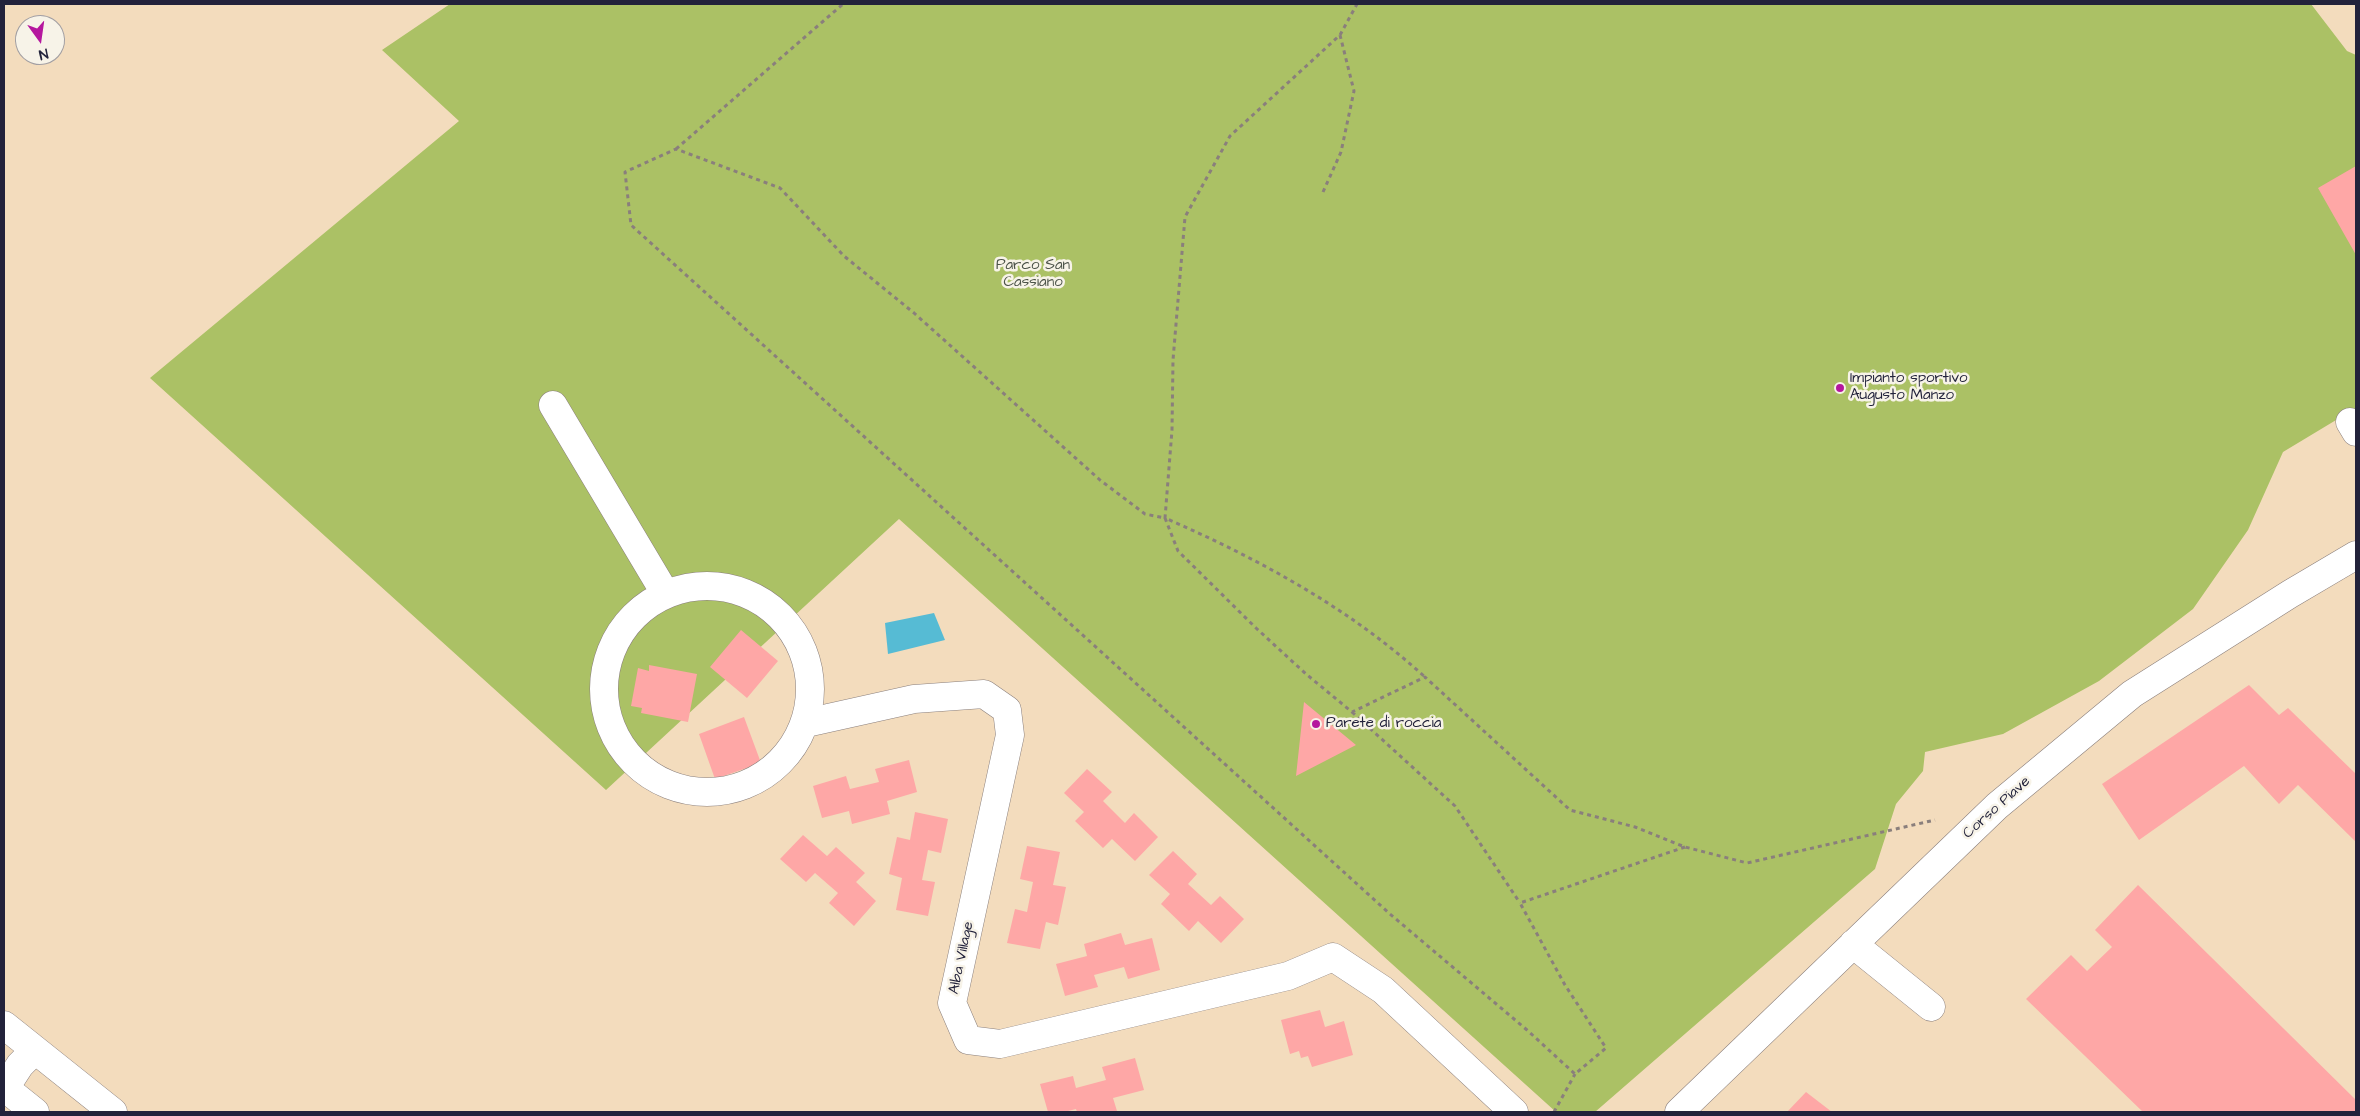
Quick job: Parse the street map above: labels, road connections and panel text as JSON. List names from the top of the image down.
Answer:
{
  "streets": {
    "street": ["Corso Piave", "Alba Village"]
  },
  "parks": ["Parco San Cassiano"],
  "places": ["Impianto sportivo Augusto Manzo", "Parete di roccia"],
  "north": "bottom"
}
